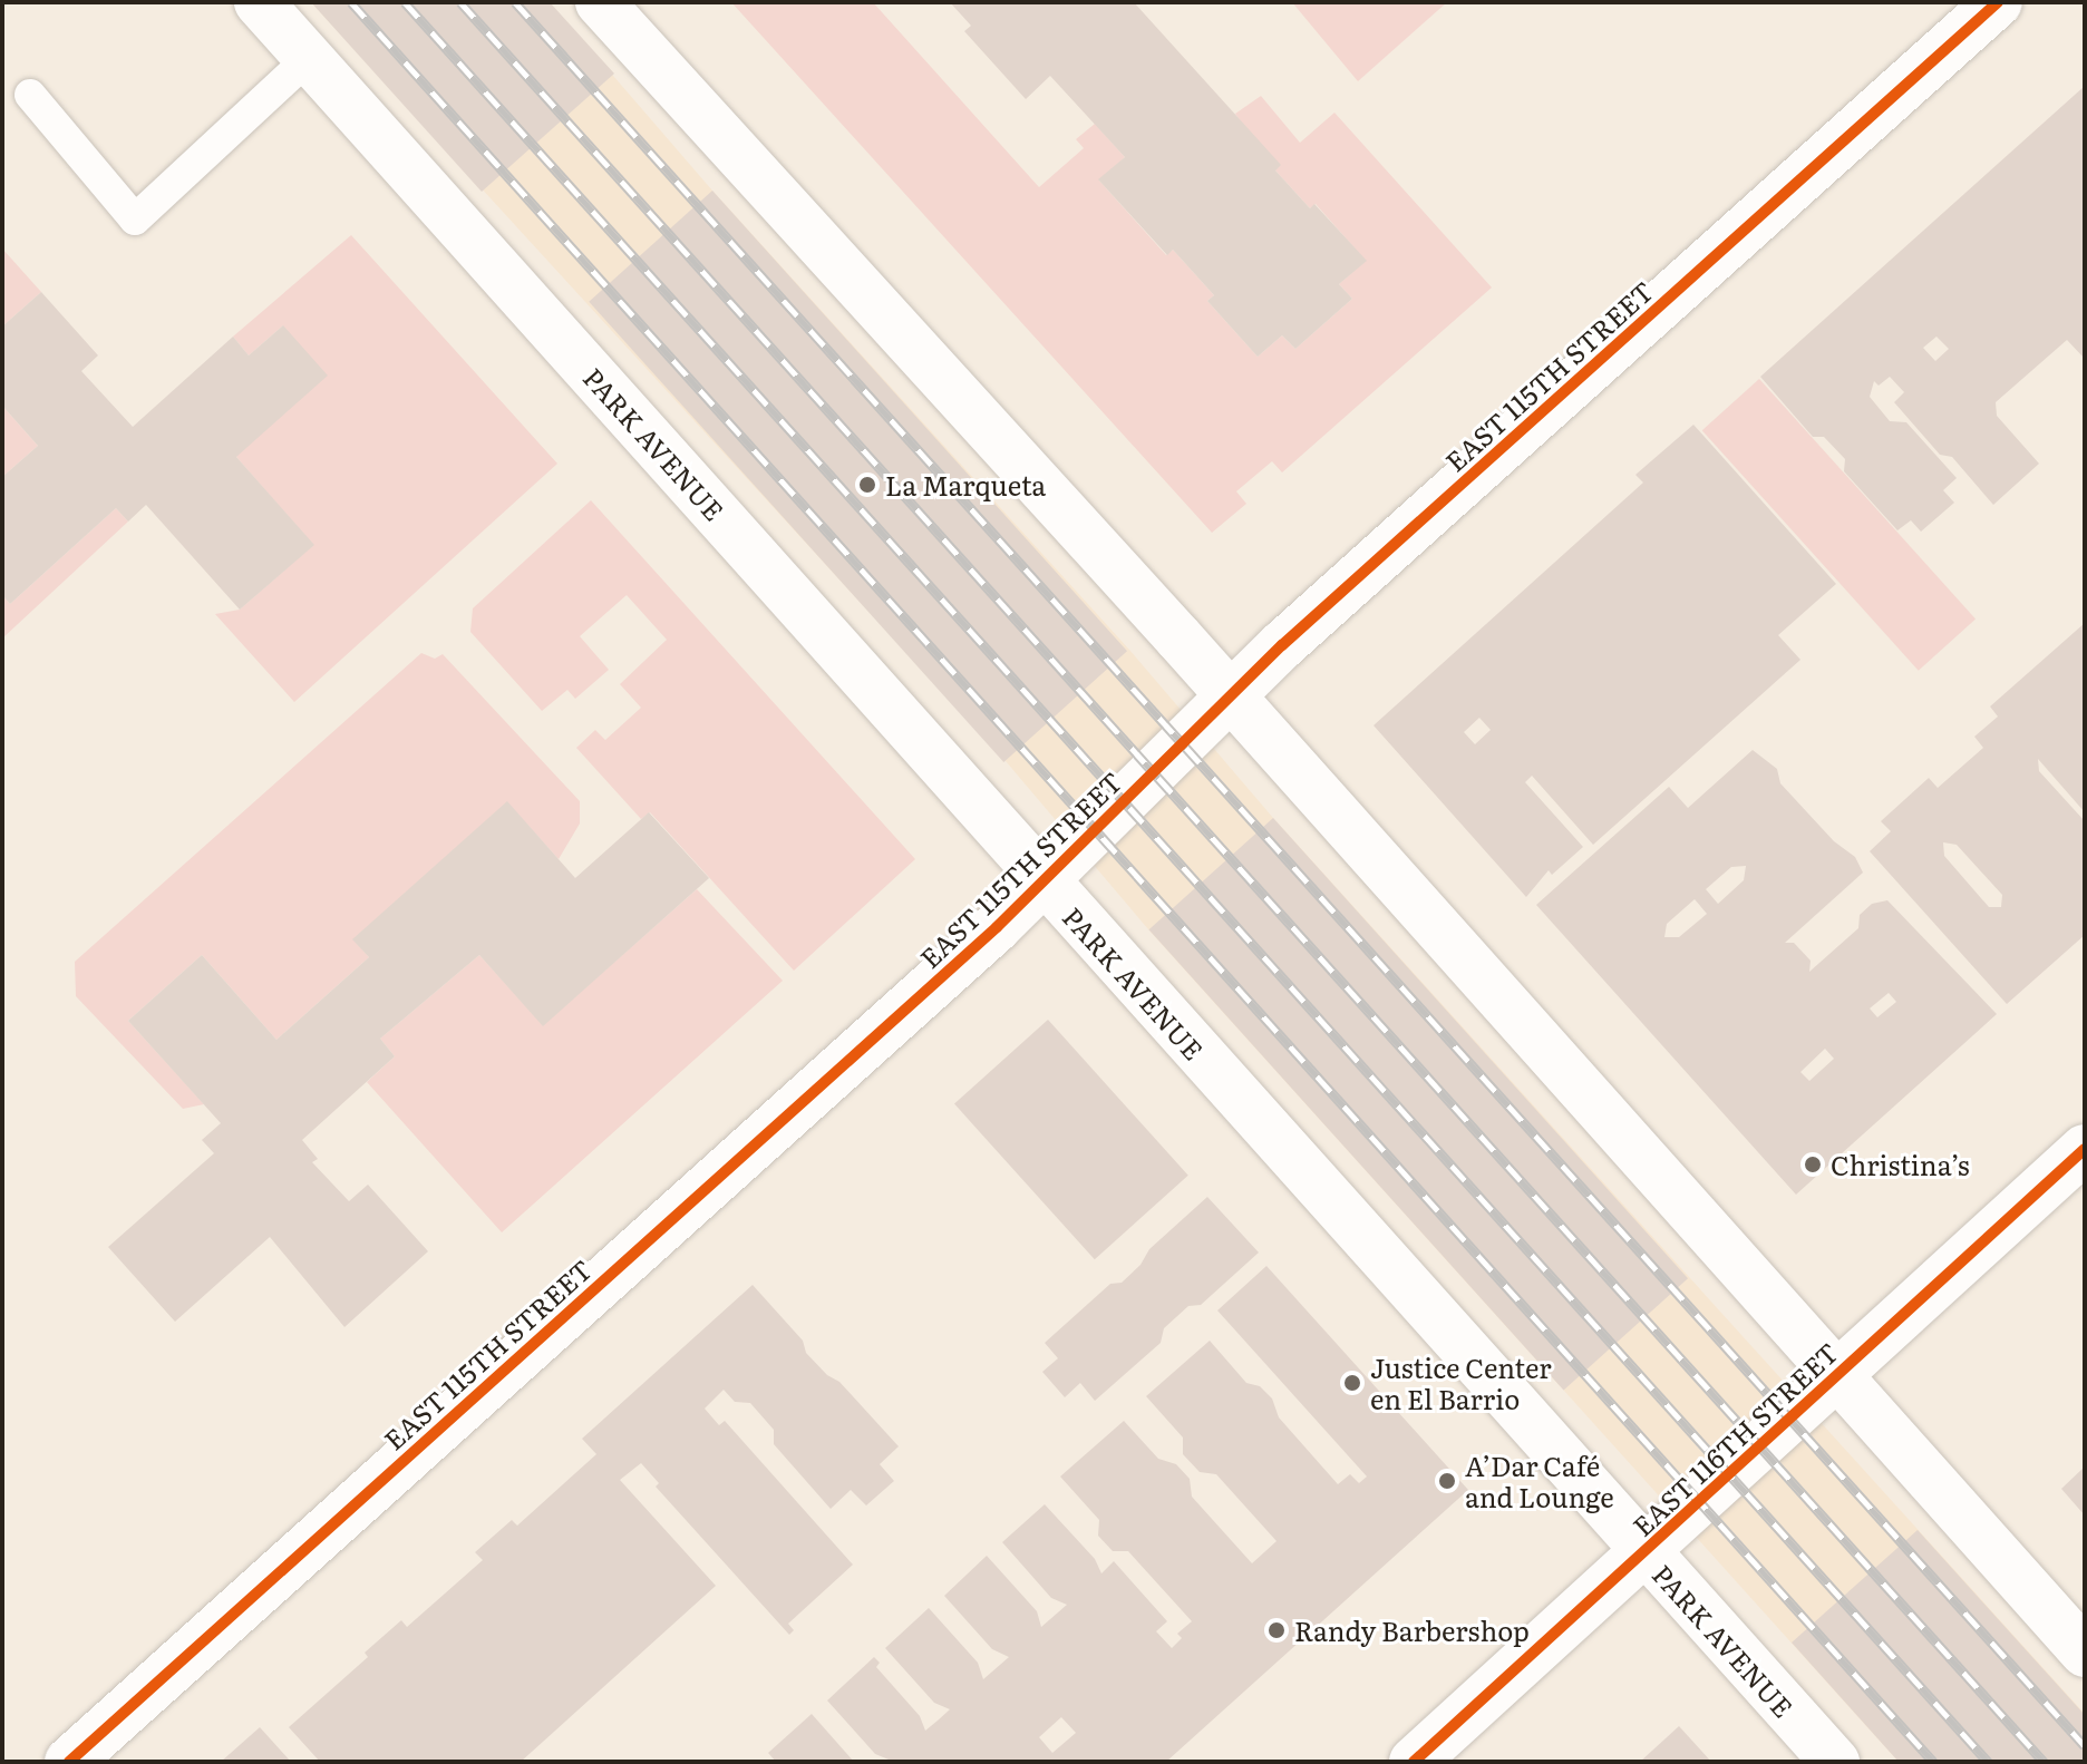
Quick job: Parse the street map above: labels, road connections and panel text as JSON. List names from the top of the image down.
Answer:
{
  "streets": {
    "main road": ["EAST 115TH STREET", "PARK AVENUE", "EAST 116TH STREET"]
  },
  "crossings": [
    ["EAST 115TH STREET", "PARK AVENUE"],
    ["PARK AVENUE", "EAST 116TH STREET"]
  ],
  "places": [
    "La Marqueta",
    "Christina’s",
    "Justice Center en El Barrio",
    "A’Dar Café and Lounge",
    "Randy Barbershop"
  ]
}
